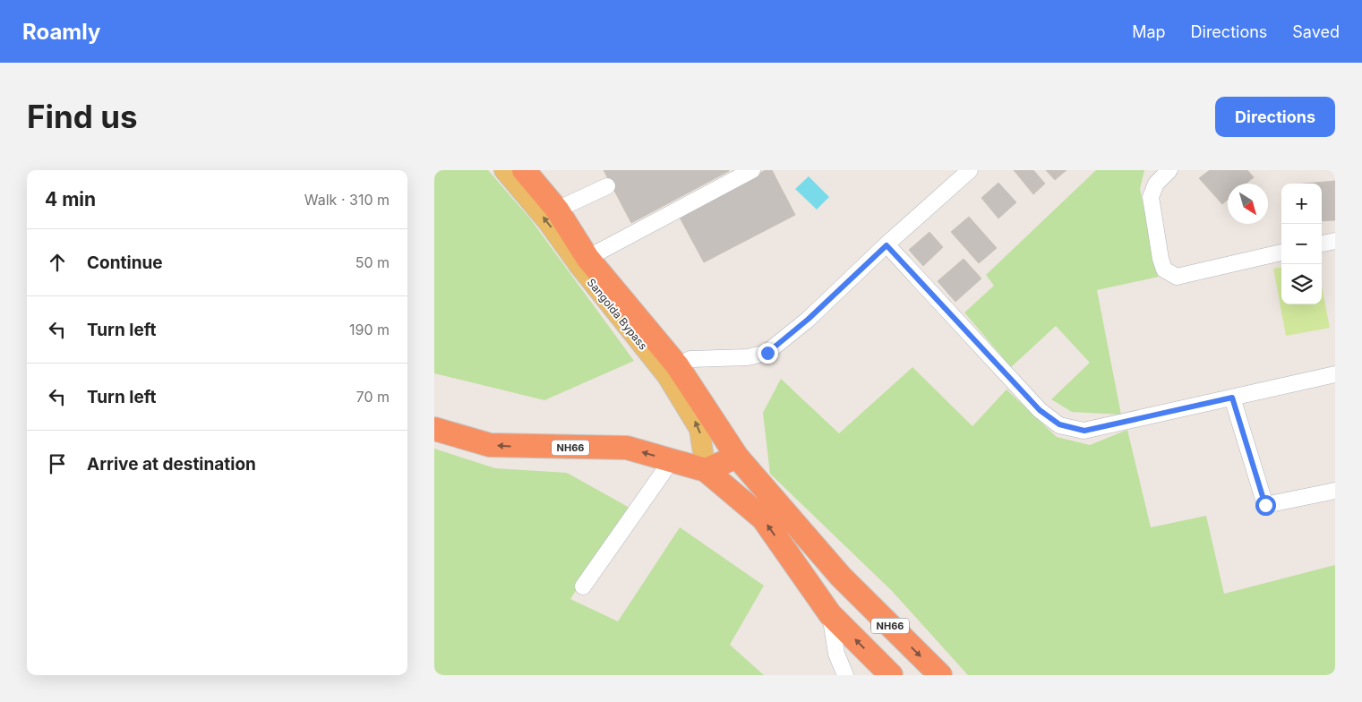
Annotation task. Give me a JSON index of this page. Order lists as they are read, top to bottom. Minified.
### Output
{"streets":{"highway":["Sangolda Bypass","NH66"]},"crossings":[["Sangolda Bypass","NH66"]],"one_way":["Sangolda Bypass"],"north":"bottom right","page":{"header":"Roamly","nav":["Map","Directions","Saved"],"buttons":"Directions","title":"Find us","heading":["4 min","Walk · 310 m"],"map_buttons":["+","−"],"list":[["Continue","50 m"],["Turn left","190 m"],["Turn left","70 m"],"Arrive at destination"]}}
